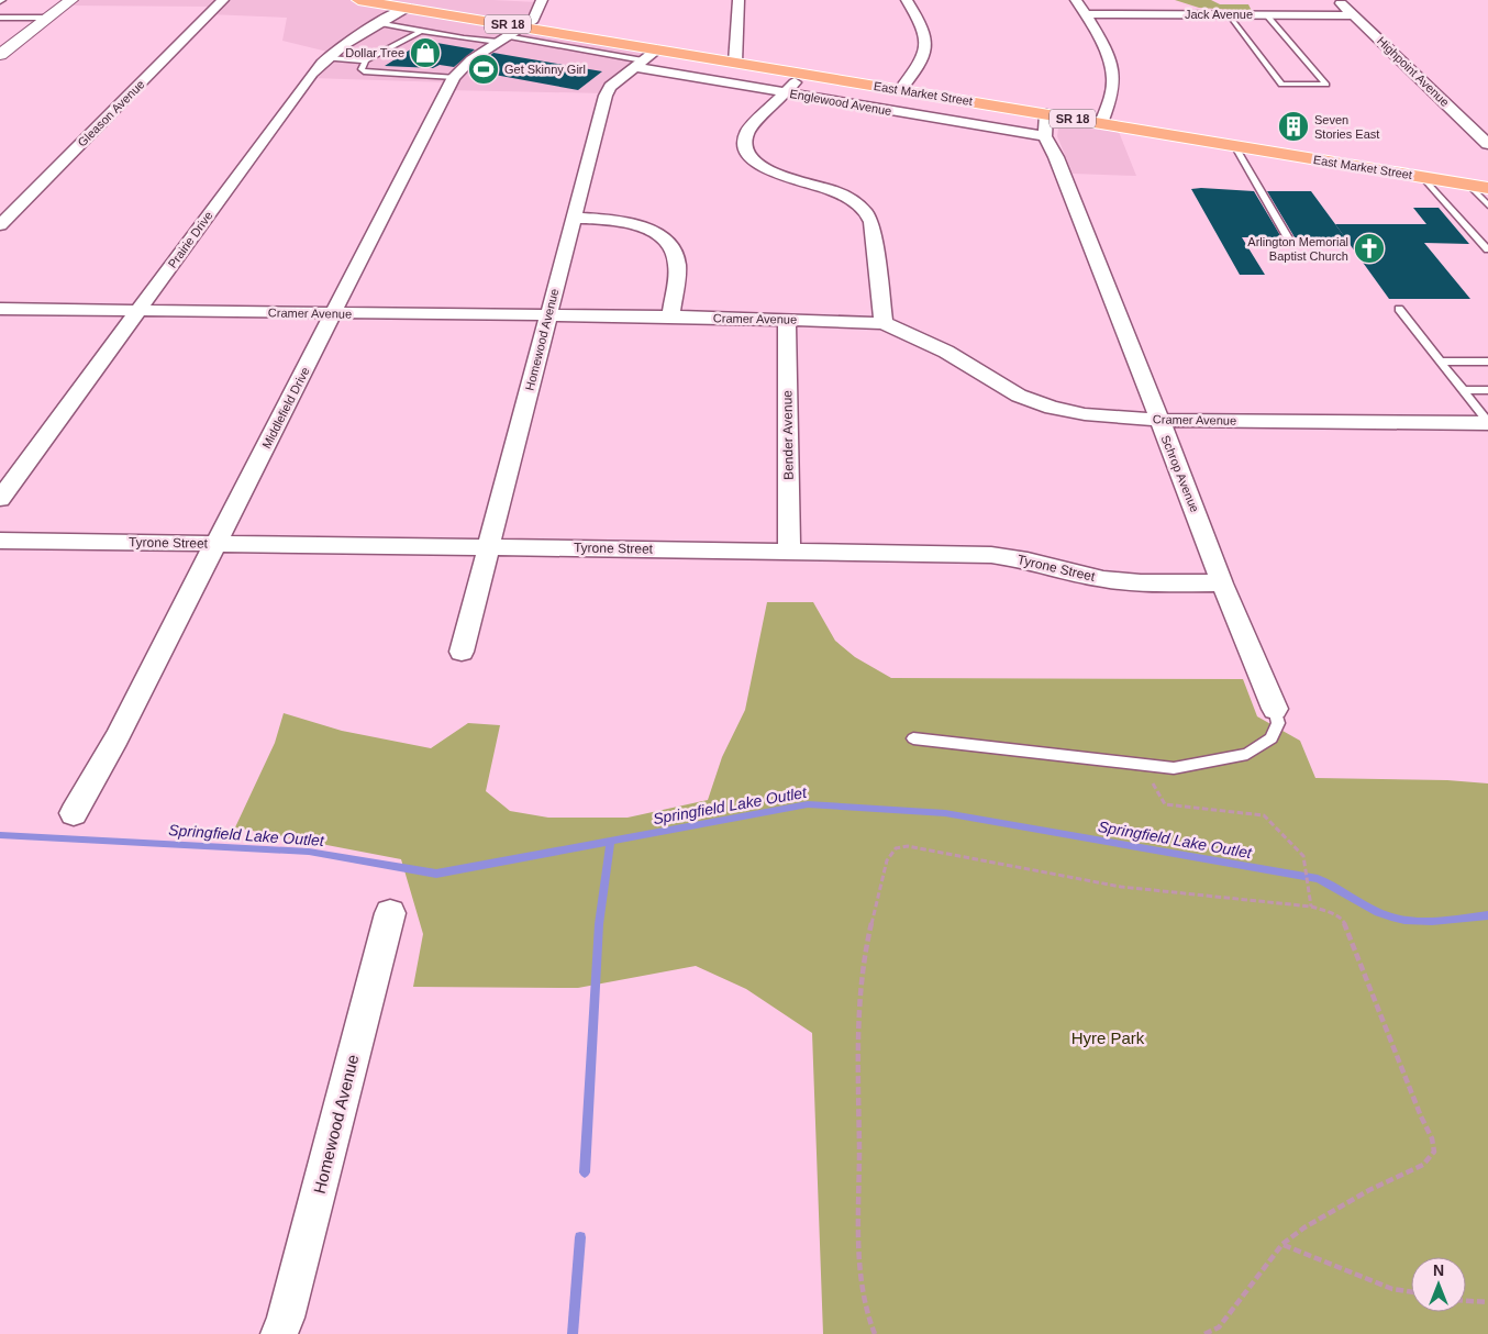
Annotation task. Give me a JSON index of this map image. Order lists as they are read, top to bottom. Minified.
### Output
{"streets":{"main road":["SR 18","East Market Street"],"street":["Jack Avenue","Highpoint Avenue","Englewood Avenue","Gleason Avenue","Prairie Drive","Cramer Avenue","Homewood Avenue","Middlefield Drive","Bender Avenue","Schrop Avenue","Tyrone Street"]},"crossings":[["Jack Avenue","Highpoint Avenue"],["East Market Street","Englewood Avenue"],["East Market Street","Prairie Drive"],["East Market Street","Homewood Avenue"],["East Market Street","Middlefield Drive"],["East Market Street","Schrop Avenue"],["Englewood Avenue","Homewood Avenue"],["Englewood Avenue","Schrop Avenue"],["Prairie Drive","Cramer Avenue"],["Cramer Avenue","Homewood Avenue"],["Cramer Avenue","Middlefield Drive"],["Cramer Avenue","Bender Avenue"],["Cramer Avenue","Schrop Avenue"],["Homewood Avenue","Tyrone Street"],["Middlefield Drive","Tyrone Street"],["Bender Avenue","Tyrone Street"],["Schrop Avenue","Tyrone Street"]],"water":["Springfield Lake Outlet"],"parks":["Hyre Park"],"places":{"shop":["Dollar Tree"],"sports":["Get Skinny Girl"],"building":["Seven Stories East"],"church":["Arlington Memorial Baptist Church"]},"north":"top"}
